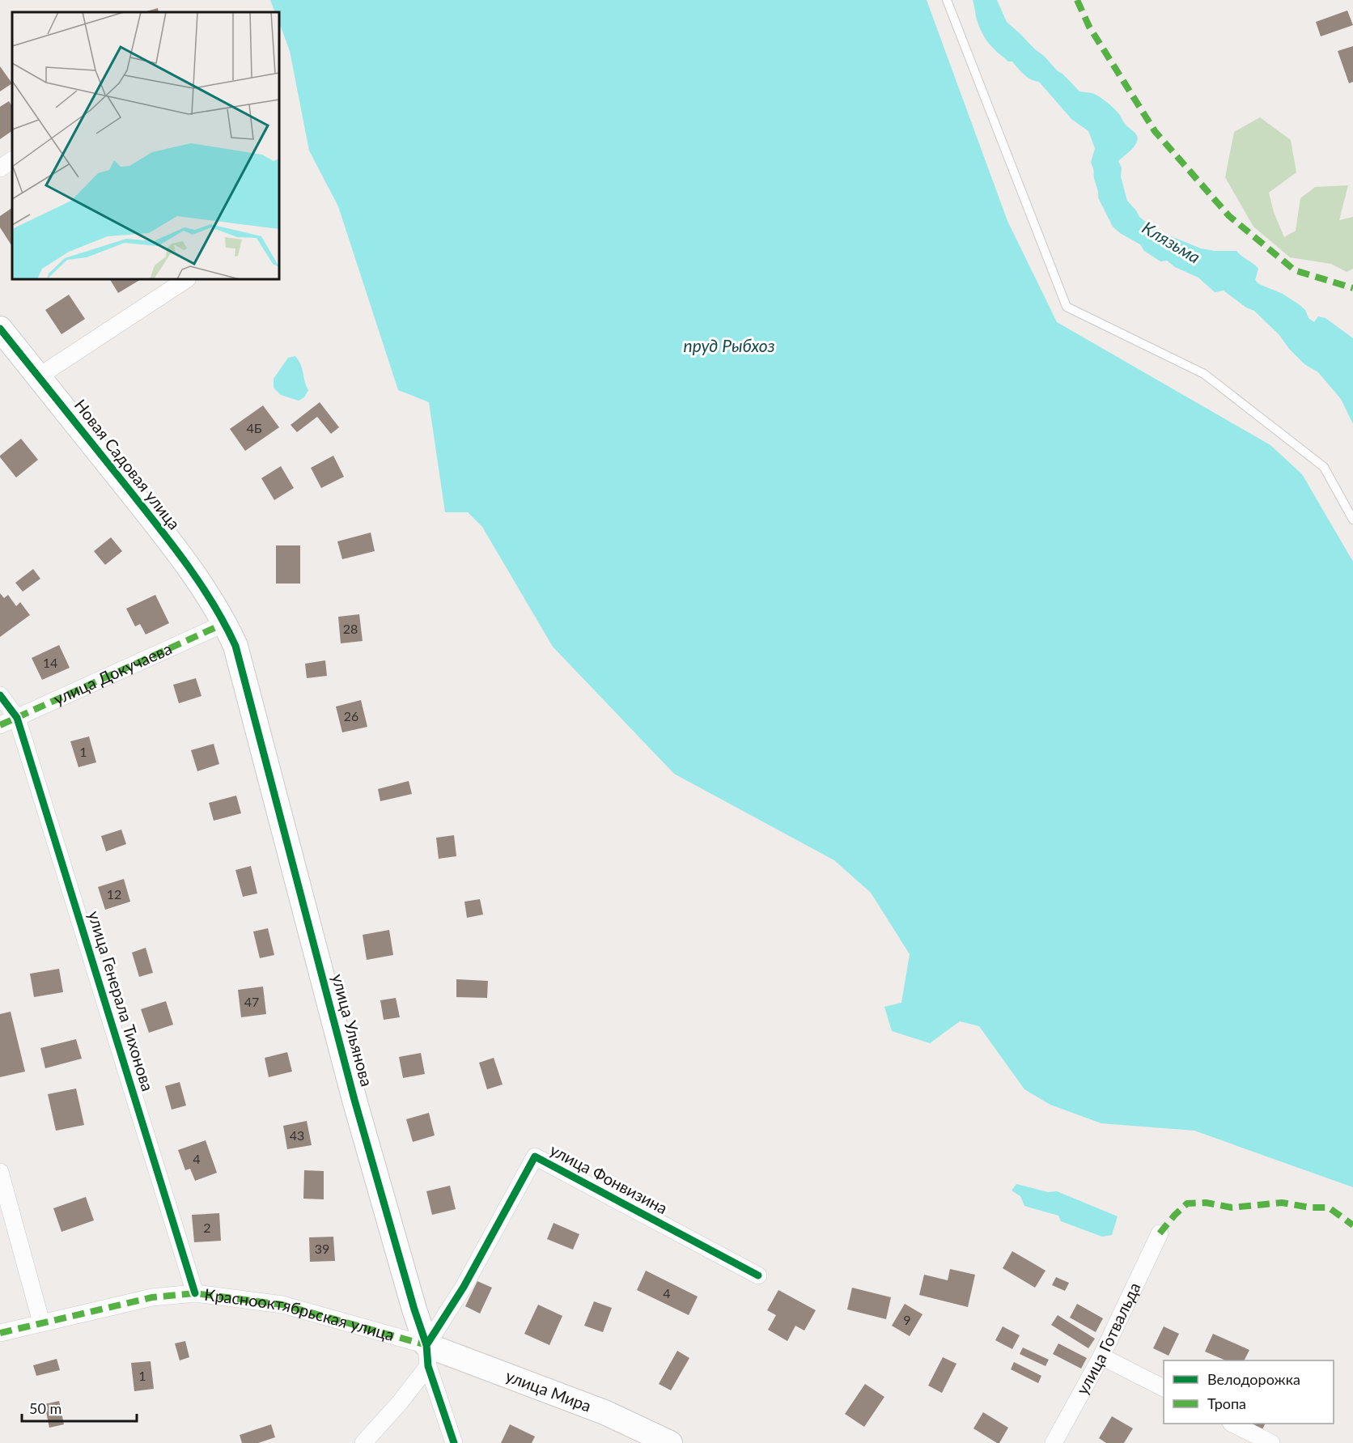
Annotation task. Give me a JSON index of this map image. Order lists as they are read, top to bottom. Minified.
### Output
{"streets":{"street":["Новая Садовая улица","улица Докучаева","улица Генерала Тихонова","улица Ульянова","улица Фонвизина","Краснооктябрьская улица","улица Готвальда","улица Мира"]},"crossings":[["Новая Садовая улица","улица Докучаева"],["Новая Садовая улица","улица Ульянова"],["улица Докучаева","улица Генерала Тихонова"],["улица Докучаева","улица Ульянова"],["улица Генерала Тихонова","Краснооктябрьская улица"],["улица Ульянова","улица Фонвизина"],["улица Ульянова","Краснооктябрьская улица"],["улица Ульянова","улица Мира"],["улица Фонвизина","Краснооктябрьская улица"],["улица Фонвизина","улица Мира"],["Краснооктябрьская улица","улица Мира"]],"water":["Клязьма","пруд Рыбхоз"],"house_numbers":["4Б","28","14","26","1","12","47","43","4","2","39","4","9","1"],"legend":["Велодорожка","Тропа"],"scale_bar":"50 m"}
